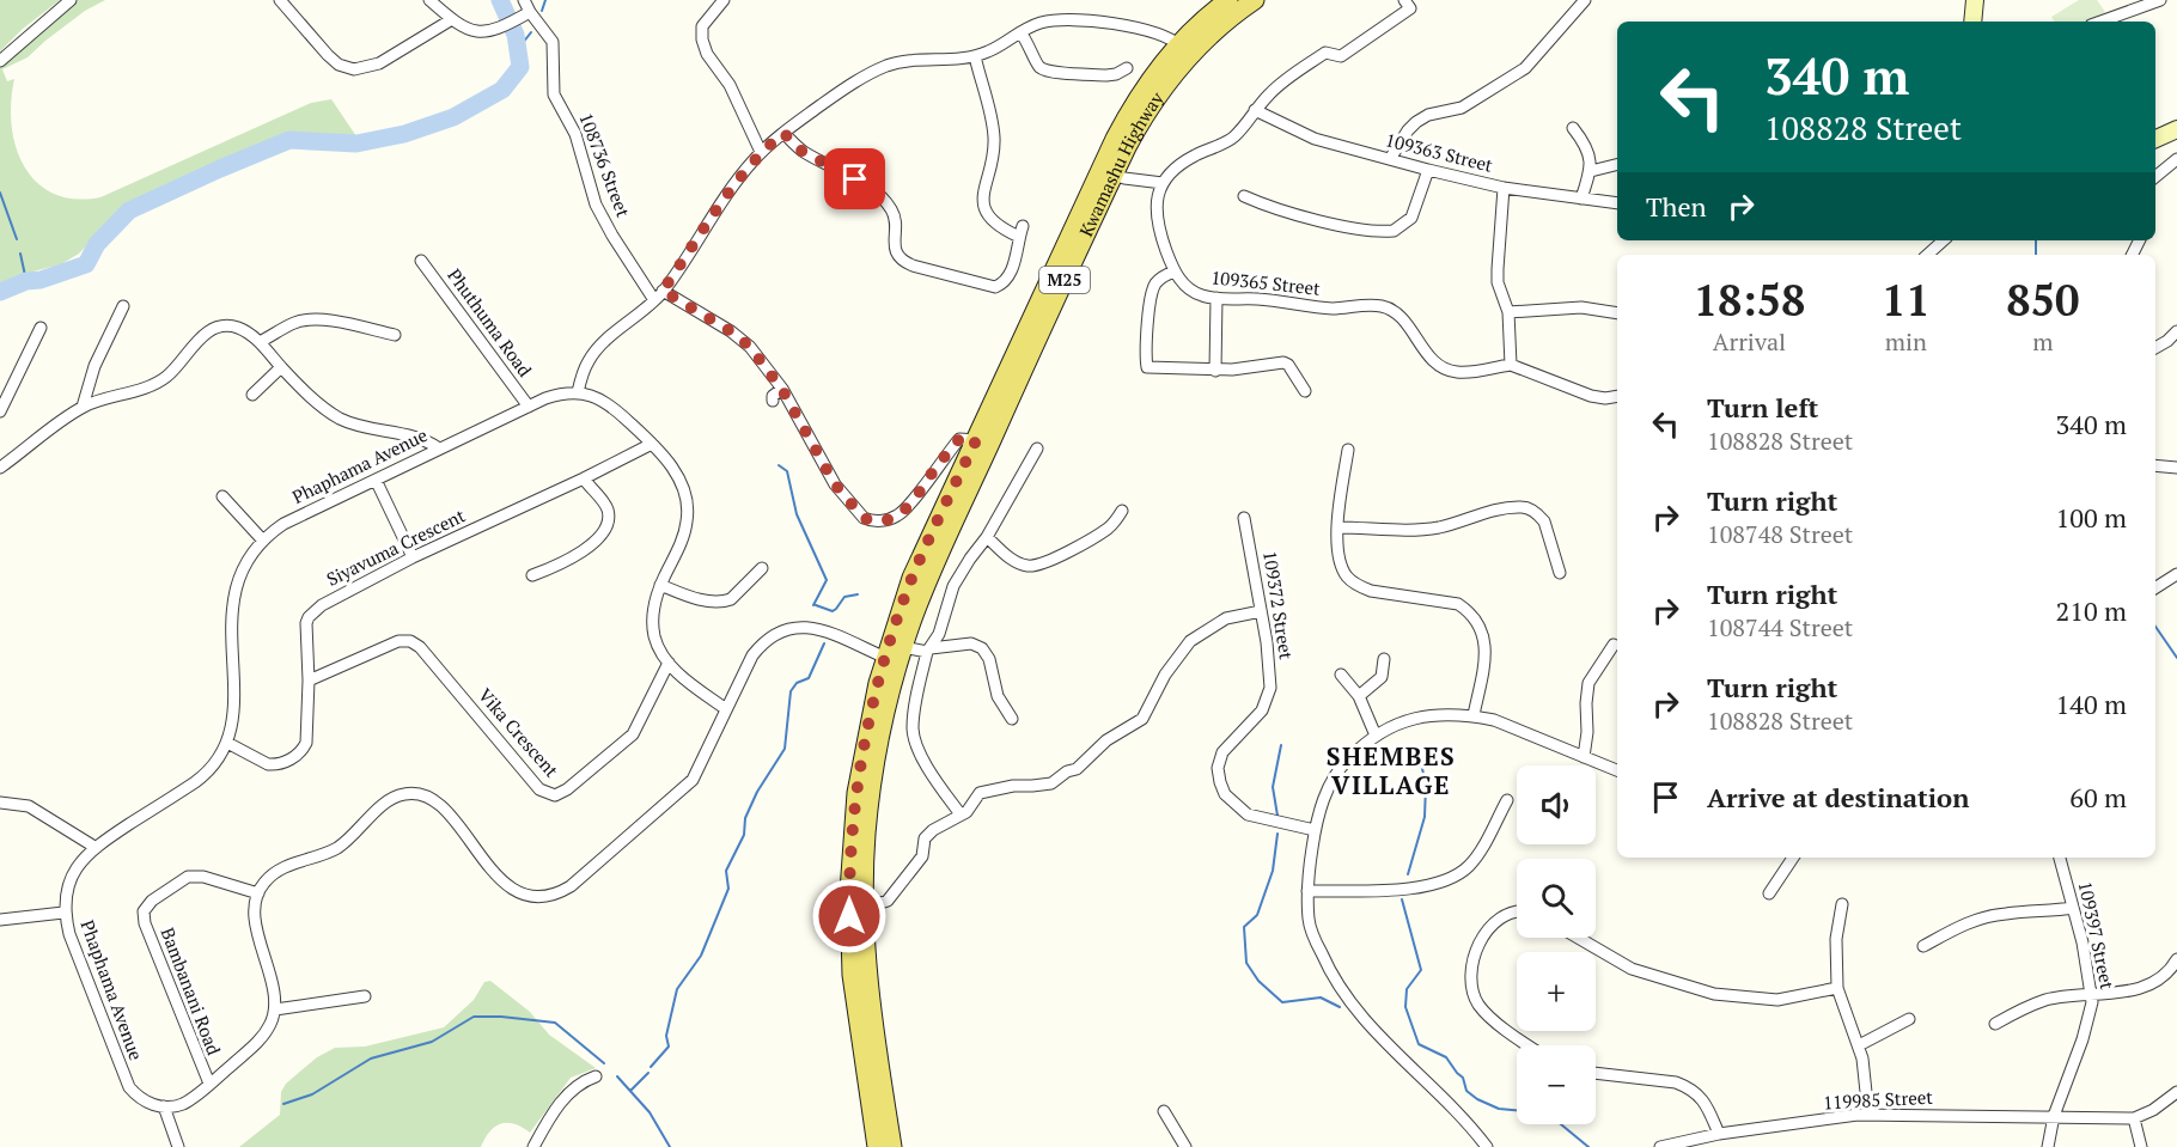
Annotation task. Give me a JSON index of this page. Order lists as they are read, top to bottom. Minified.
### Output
{"streets":{"main road":["Kwamashu Highway","M25"],"street":["109363 Street","108736 Street","109365 Street","Phuthuma Road","Phaphama Avenue","Siyavuma Crescent","109372 Street","Vika Crescent","109397 Street","Bambanani Road","119985 Street"]},"crossings":[["Phuthuma Road","Phaphama Avenue"],["Phaphama Avenue","Siyavuma Crescent"],["Siyavuma Crescent","Vika Crescent"],["109397 Street","119985 Street"]],"districts":["SHEMBES VILLAGE"],"page":{"turn":["340 m","108828 Street"],"then":"Then","eta":["18:58","Arrival","11","min","850","m"],"list":[{"name":"Turn left","note":"108828 Street","value":"340 m"},{"name":"Turn right","note":"108748 Street","value":"100 m"},{"name":"Turn right","note":"108744 Street","value":"210 m"},{"name":"Turn right","note":"108828 Street","value":"140 m"},{"name":"Arrive at destination","value":"60 m"}],"map_buttons":["+","−"]}}
